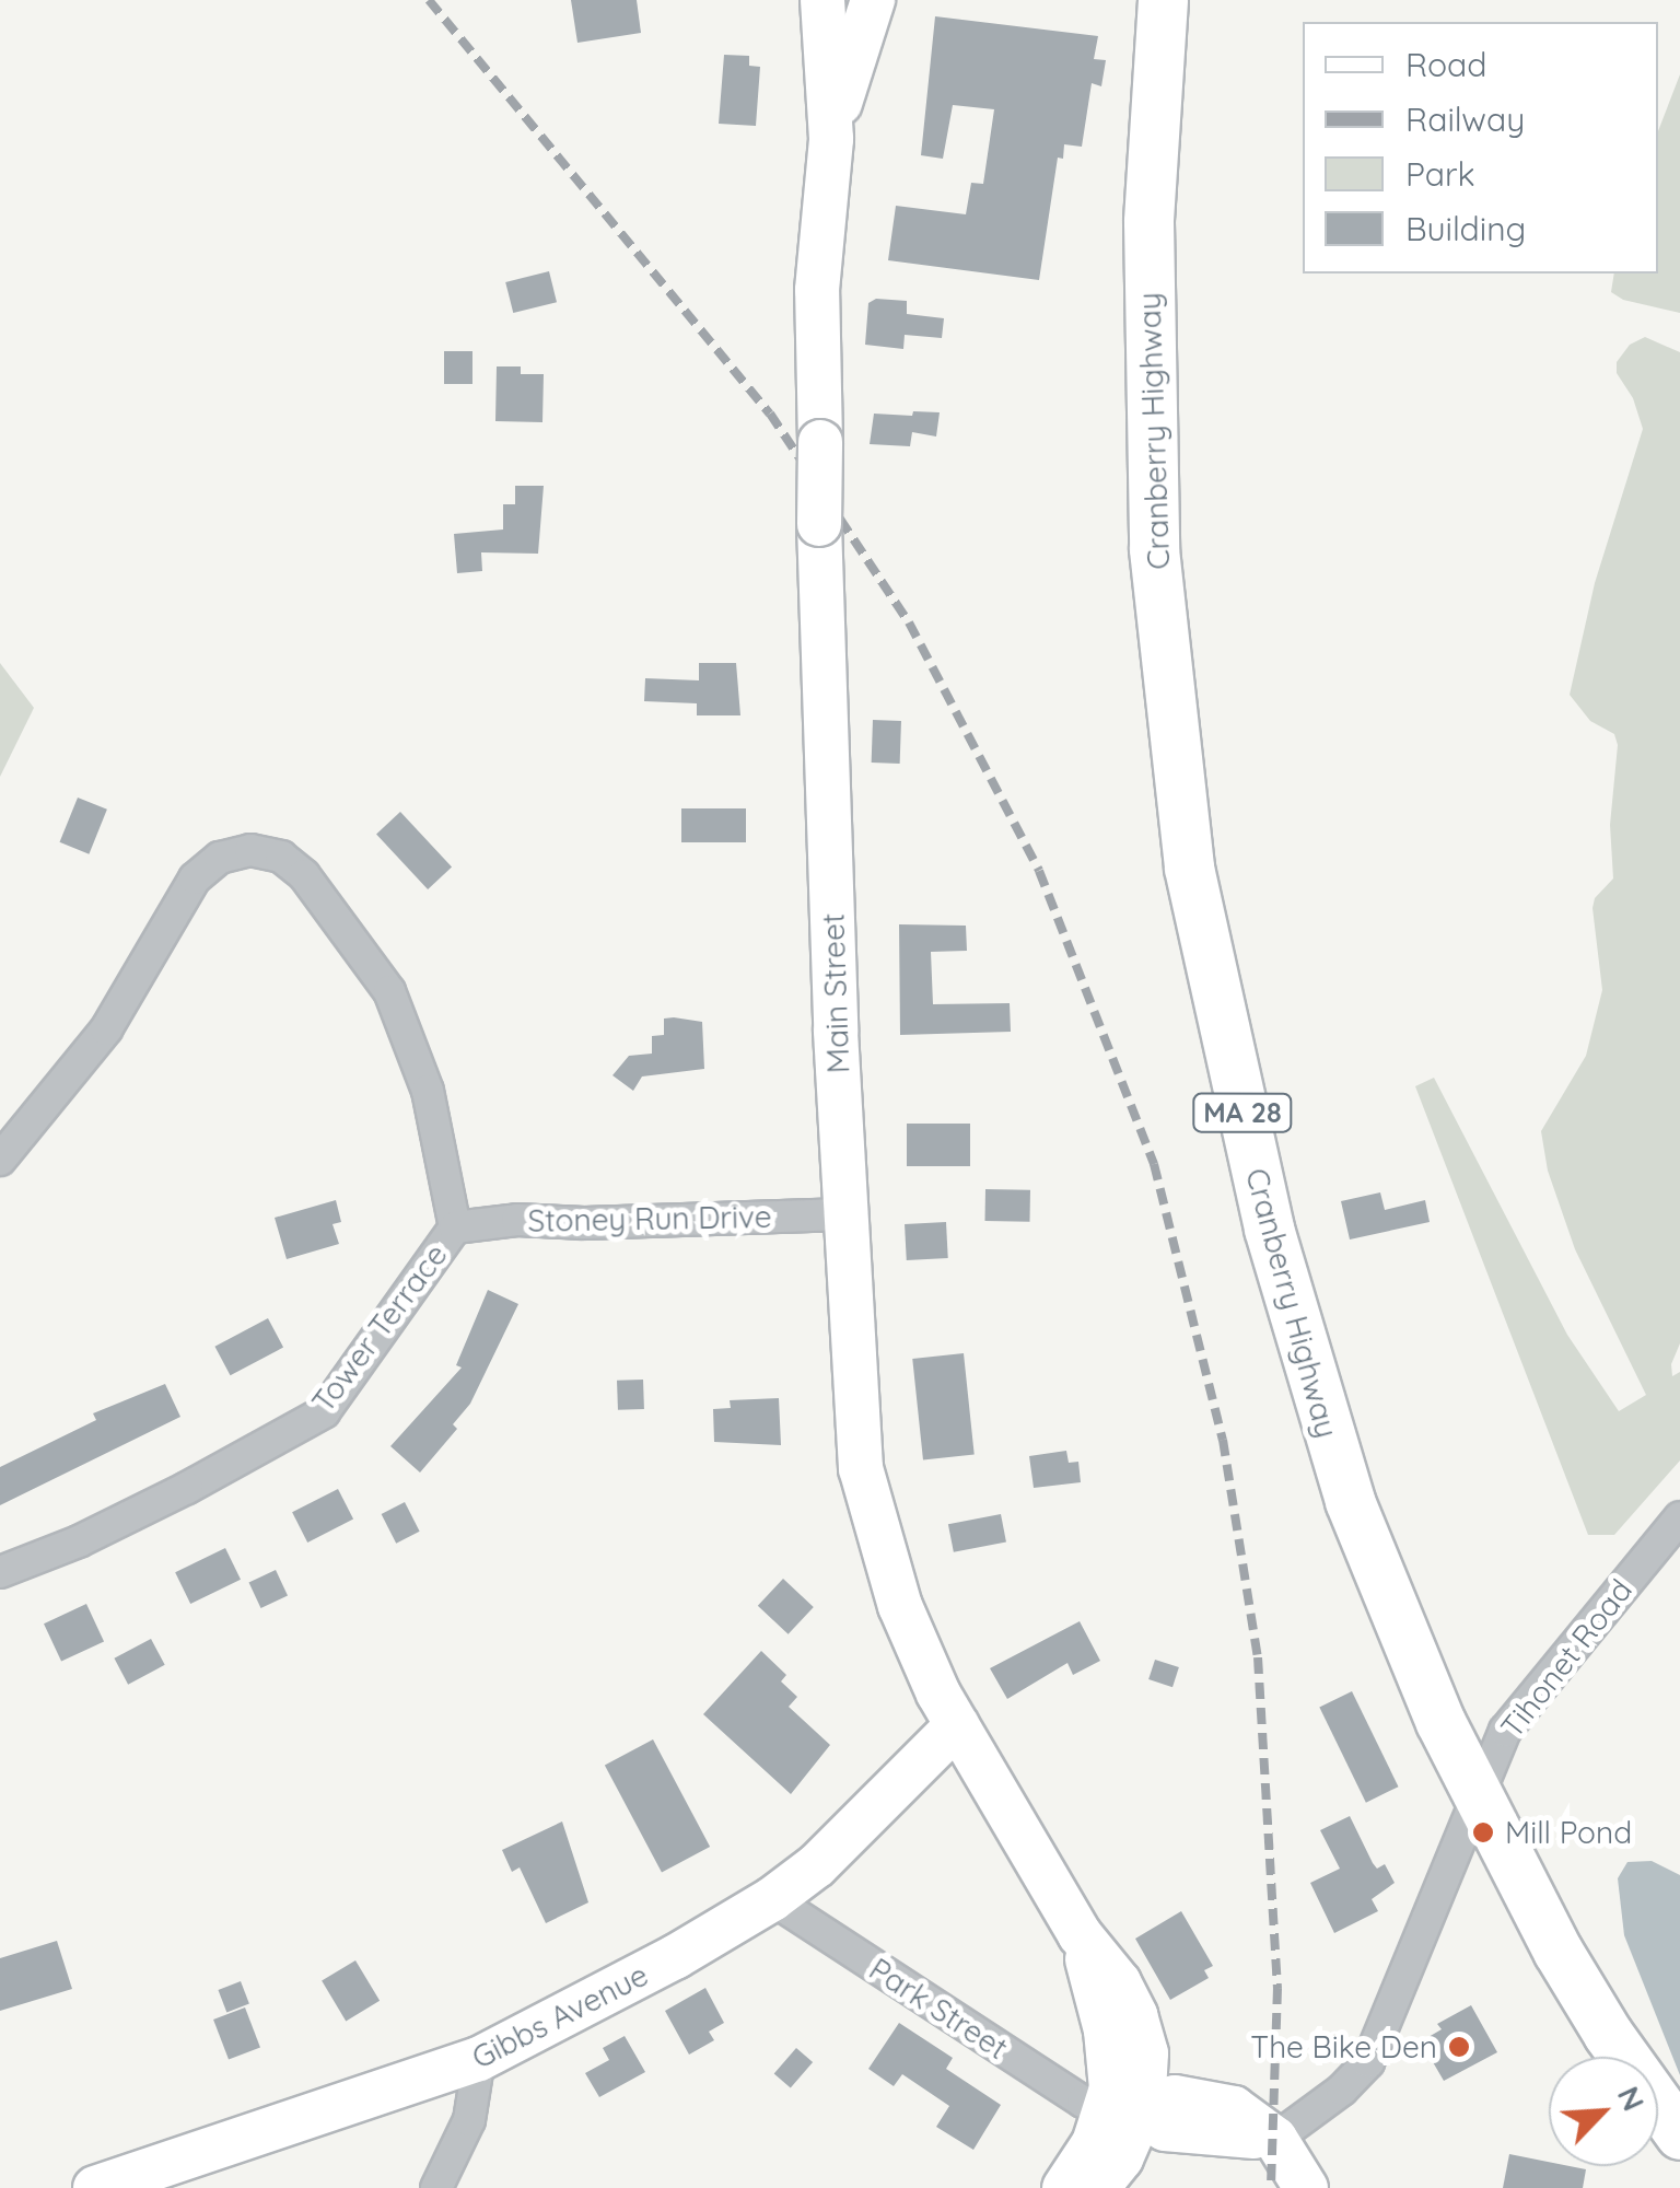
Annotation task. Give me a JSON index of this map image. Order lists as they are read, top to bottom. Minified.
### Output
{"streets":{"main road":["Cranberry Highway","Main Street","MA 28","Gibbs Avenue"],"street":["Stoney Run Drive","Tower Terrace","Tihonet Road","Park Street"]},"crossings":[["Cranberry Highway","Tihonet Road"],["Main Street","Stoney Run Drive"],["Main Street","Park Street"],["Main Street","Gibbs Avenue"],["Stoney Run Drive","Tower Terrace"],["Park Street","Gibbs Avenue"]],"places":["Mill Pond","The Bike Den"],"legend":["Road","Railway","Park","Building"],"north":"top right"}
